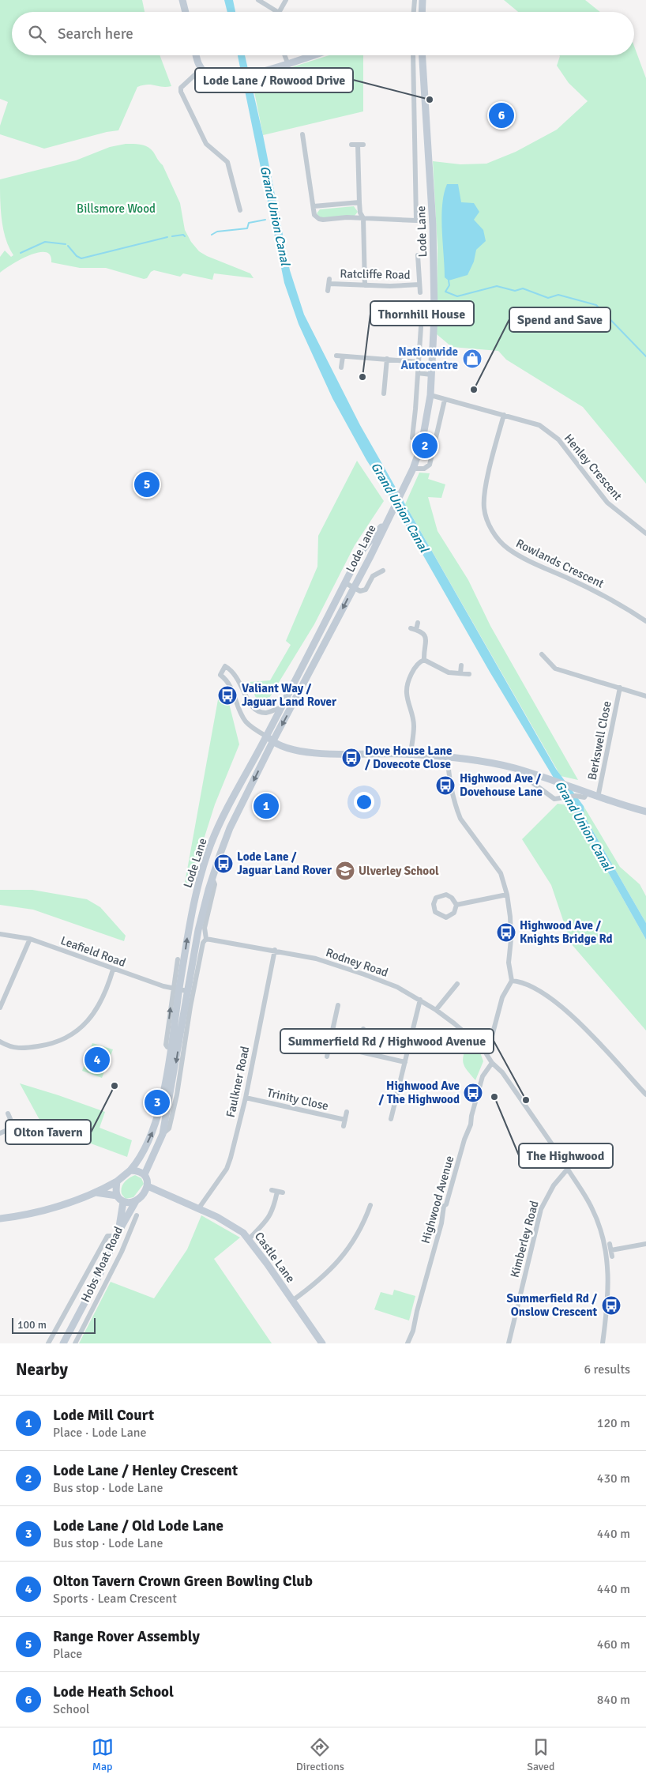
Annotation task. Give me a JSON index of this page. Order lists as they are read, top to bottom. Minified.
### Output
{"streets":{"main road":["Lode Lane","Castle Lane","Hobs Moat Road"],"street":["Ratcliffe Road","Henley Crescent","Rowlands Crescent","Berkswell Close","Leafield Road","Rodney Road","Faulkner Road","Trinity Close","Highwood Avenue","Kimberley Road"]},"crossings":[["Lode Lane","Ratcliffe Road"],["Lode Lane","Henley Crescent"],["Lode Lane","Leafield Road"],["Lode Lane","Rodney Road"],["Lode Lane","Castle Lane"],["Lode Lane","Hobs Moat Road"],["Henley Crescent","Rowlands Crescent"],["Rodney Road","Faulkner Road"],["Rodney Road","Highwood Avenue"],["Rodney Road","Kimberley Road"],["Faulkner Road","Trinity Close"],["Faulkner Road","Castle Lane"],["Castle Lane","Hobs Moat Road"]],"water":["Grand Union Canal"],"parks":["Billsmore Wood"],"places":{"other":["Lode Lane / Rowood Drive","Thornhill House","Spend and Save","Olton Tavern","The Highwood","Summerfield Rd / Highwood Avenue"],"shop":["Nationwide Autocentre"],"bus stop":["Valiant Way / Jaguar Land Rover","Dove House Lane / Dovecote Close","Highwood Ave / Dovehouse Lane","Lode Lane / Jaguar Land Rover","Highwood Ave / Knights Bridge Rd","Highwood Ave / The Highwood","Summerfield Rd / Onslow Crescent"],"school or university":["Ulverley School"]},"scale_bar":"100 m","page":{"search":"Search here","pins":["6","2","5","1","4","3"],"scale":"100 m","heading":["Nearby","6 results"],"list":[{"mark":"1","name":"Lode Mill Court","note":"Place · Lode Lane","value":"120 m"},{"mark":"2","name":"Lode Lane / Henley Crescent","note":"Bus stop · Lode Lane","value":"430 m"},{"mark":"3","name":"Lode Lane / Old Lode Lane","note":"Bus stop · Lode Lane","value":"440 m"},{"mark":"4","name":"Olton Tavern Crown Green Bowling Club","note":"Sports · Leam Crescent","value":"440 m"},{"mark":"5","name":"Range Rover Assembly","note":"Place","value":"460 m"},{"mark":"6","name":"Lode Heath School","note":"School","value":"840 m"}],"nav":["Map","Directions","Saved"]}}
